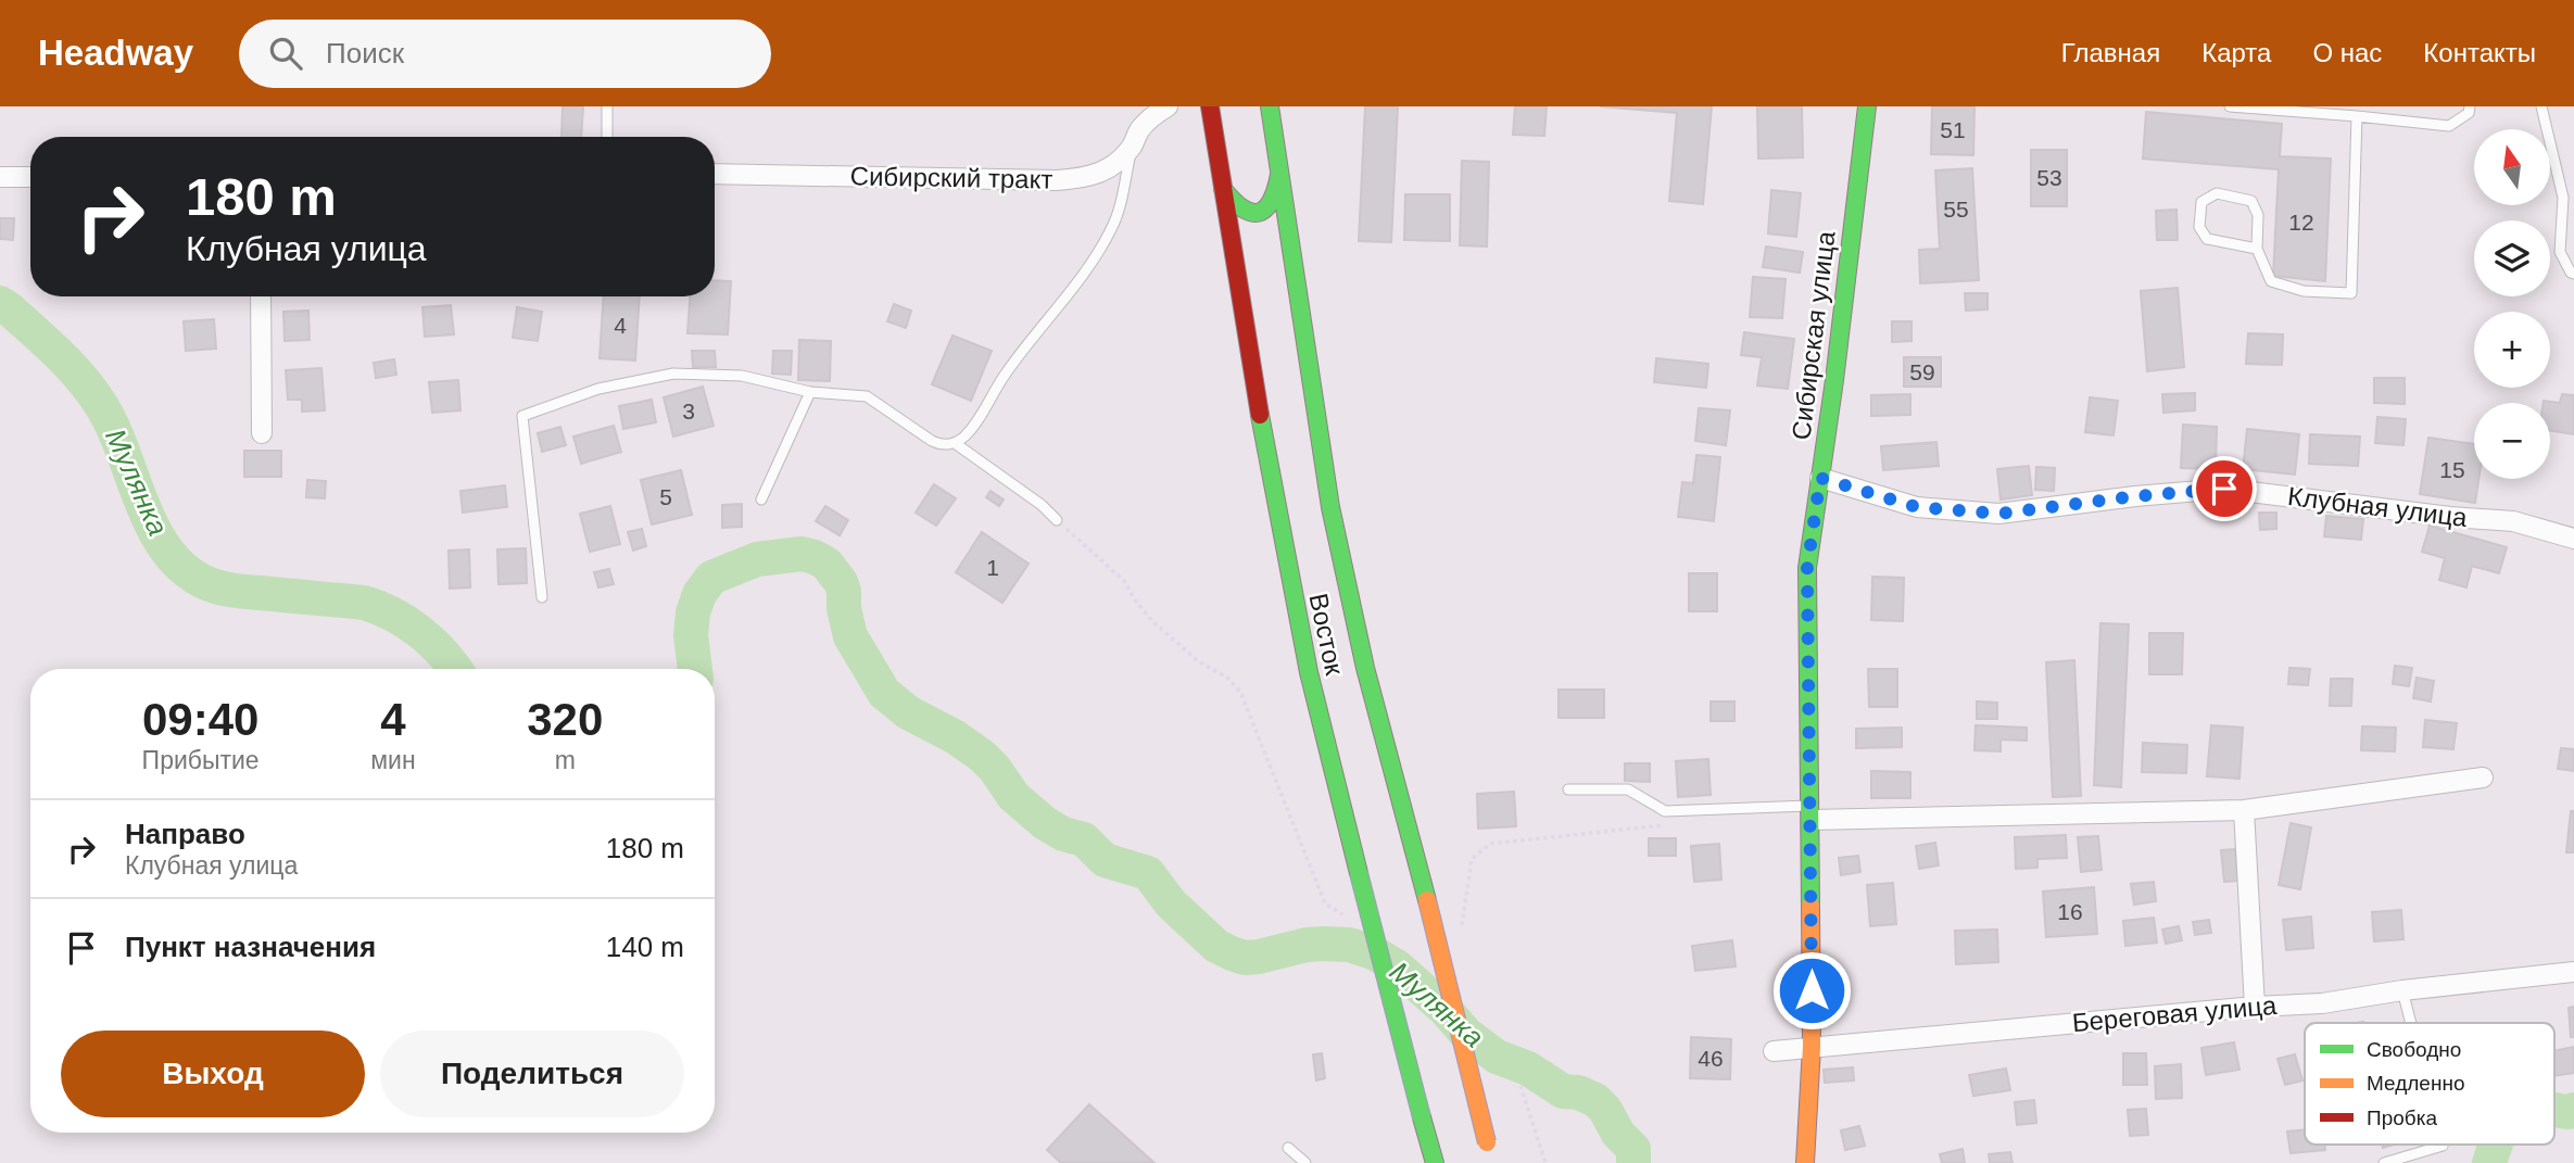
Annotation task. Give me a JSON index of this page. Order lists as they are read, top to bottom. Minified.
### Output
{"streets":{"main road":["Сибирская улица","Восток"],"street":["Сибирский тракт","Клубная улица","Береговая улица"]},"crossings":[["Сибирская улица","Клубная улица"],["Сибирская улица","Береговая улица"]],"water":["Мулянка"],"house_numbers":["51","53","55","12","4","59","3","15","5","1","16","46"],"legend":["Свободно","Медленно","Пробка"],"north":"top","page":{"header":"Headway","search":"Поиск","nav":["Главная","Карта","О нас","Контакты"],"map_buttons":["+","−"],"turn":["180 m","Клубная улица"],"eta":["09:40","Прибытие","4","мин","320","m"],"list":[{"name":"Направо","note":"Клубная улица","value":"180 m"},{"name":"Пункт назначения","value":"140 m"}],"buttons":["Выход","Поделиться"]}}
